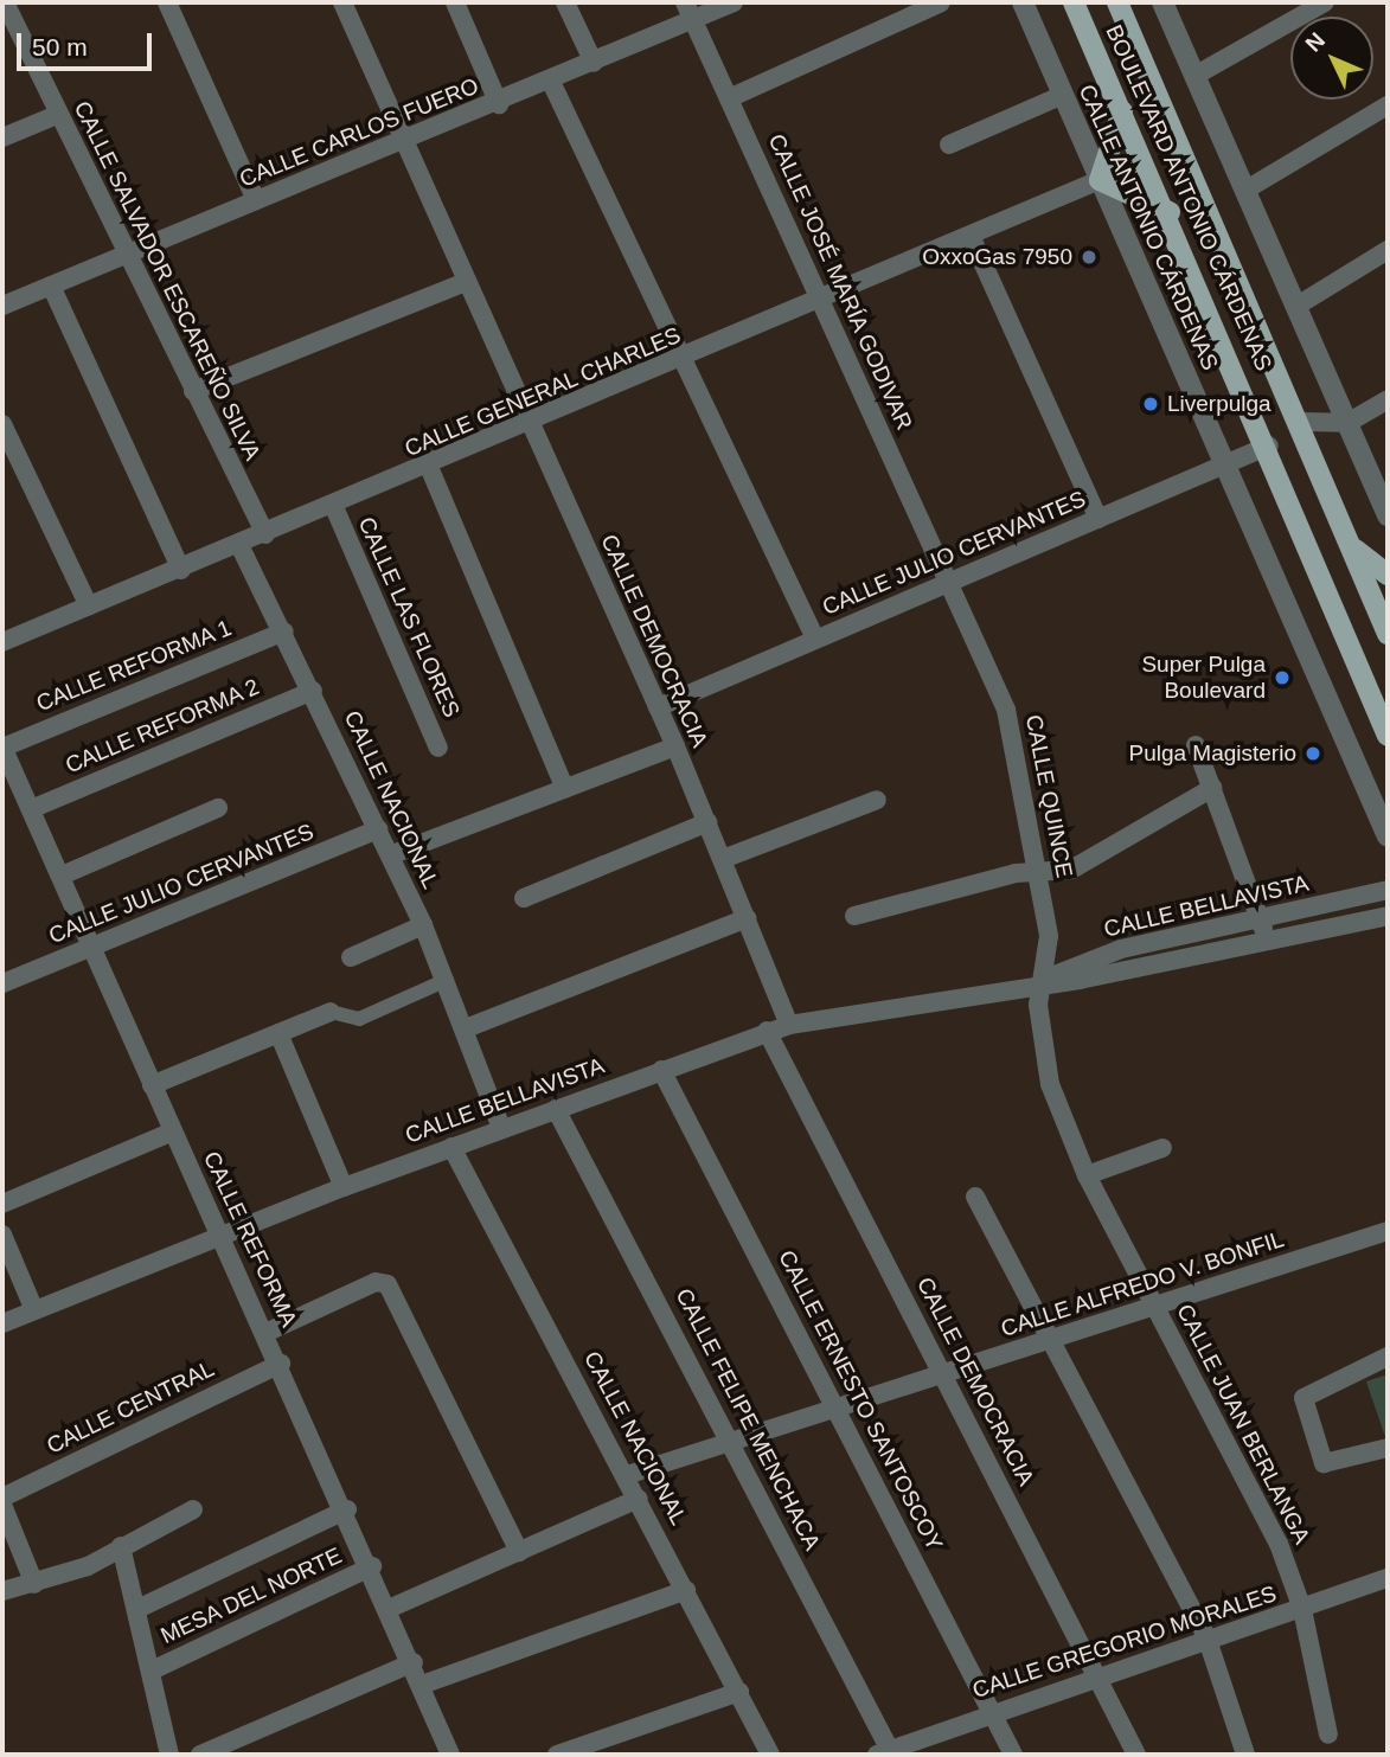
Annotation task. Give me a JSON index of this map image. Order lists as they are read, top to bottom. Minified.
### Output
{"streets":{"main road":["BOULEVARD ANTONIO CÁRDENAS"],"street":["CALLE CARLOS FUERO","CALLE ANTONIO CÁRDENAS","CALLE SALVADOR ESCAREÑO SILVA","CALLE JOSÉ MARÍA GODIVAR","CALLE GENERAL CHARLES","CALLE JULIO CERVANTES","CALLE LAS FLORES","CALLE DEMOCRACIA","CALLE REFORMA 1","CALLE REFORMA 2","CALLE QUINCE","CALLE NACIONAL","CALLE BELLAVISTA","CALLE REFORMA","CALLE ALFREDO V. BONFIL","CALLE ERNESTO SANTOSCOY","CALLE CENTRAL","CALLE FELIPE MENCHACA","CALLE JUAN BERLANGA","MESA DEL NORTE","CALLE GREGORIO MORALES"]},"crossings":[["CALLE CARLOS FUERO","CALLE SALVADOR ESCAREÑO SILVA"],["CALLE CARLOS FUERO","CALLE JOSÉ MARÍA GODIVAR"],["CALLE CARLOS FUERO","CALLE DEMOCRACIA"],["BOULEVARD ANTONIO CÁRDENAS","CALLE JULIO CERVANTES"],["CALLE ANTONIO CÁRDENAS","CALLE GENERAL CHARLES"],["CALLE ANTONIO CÁRDENAS","CALLE JULIO CERVANTES"],["CALLE SALVADOR ESCAREÑO SILVA","CALLE GENERAL CHARLES"],["CALLE JOSÉ MARÍA GODIVAR","CALLE GENERAL CHARLES"],["CALLE JOSÉ MARÍA GODIVAR","CALLE JULIO CERVANTES"],["CALLE JOSÉ MARÍA GODIVAR","CALLE QUINCE"],["CALLE GENERAL CHARLES","CALLE LAS FLORES"],["CALLE GENERAL CHARLES","CALLE DEMOCRACIA"],["CALLE GENERAL CHARLES","CALLE NACIONAL"],["CALLE JULIO CERVANTES","CALLE DEMOCRACIA"],["CALLE JULIO CERVANTES","CALLE QUINCE"],["CALLE JULIO CERVANTES","CALLE NACIONAL"],["CALLE JULIO CERVANTES","CALLE REFORMA"],["CALLE DEMOCRACIA","CALLE BELLAVISTA"],["CALLE DEMOCRACIA","CALLE ALFREDO V. BONFIL"],["CALLE DEMOCRACIA","CALLE GREGORIO MORALES"],["CALLE REFORMA 1","CALLE NACIONAL"],["CALLE REFORMA 1","CALLE REFORMA"],["CALLE REFORMA 2","CALLE NACIONAL"],["CALLE REFORMA 2","CALLE REFORMA"],["CALLE QUINCE","CALLE BELLAVISTA"],["CALLE QUINCE","CALLE JUAN BERLANGA"],["CALLE NACIONAL","CALLE BELLAVISTA"],["CALLE NACIONAL","CALLE ALFREDO V. BONFIL"],["CALLE BELLAVISTA","CALLE REFORMA"],["CALLE BELLAVISTA","CALLE ERNESTO SANTOSCOY"],["CALLE BELLAVISTA","CALLE FELIPE MENCHACA"],["CALLE BELLAVISTA","CALLE JUAN BERLANGA"],["CALLE REFORMA","CALLE CENTRAL"],["CALLE REFORMA","MESA DEL NORTE"],["CALLE ALFREDO V. BONFIL","CALLE ERNESTO SANTOSCOY"],["CALLE ALFREDO V. BONFIL","CALLE FELIPE MENCHACA"],["CALLE ALFREDO V. BONFIL","CALLE JUAN BERLANGA"],["CALLE ERNESTO SANTOSCOY","CALLE GREGORIO MORALES"],["CALLE FELIPE MENCHACA","CALLE GREGORIO MORALES"],["CALLE JUAN BERLANGA","CALLE GREGORIO MORALES"]],"places":["OxxoGas 7950","Liverpulga","Super Pulga Boulevard","Pulga Magisterio"],"scale_bar":"50 m","north":"top left"}
